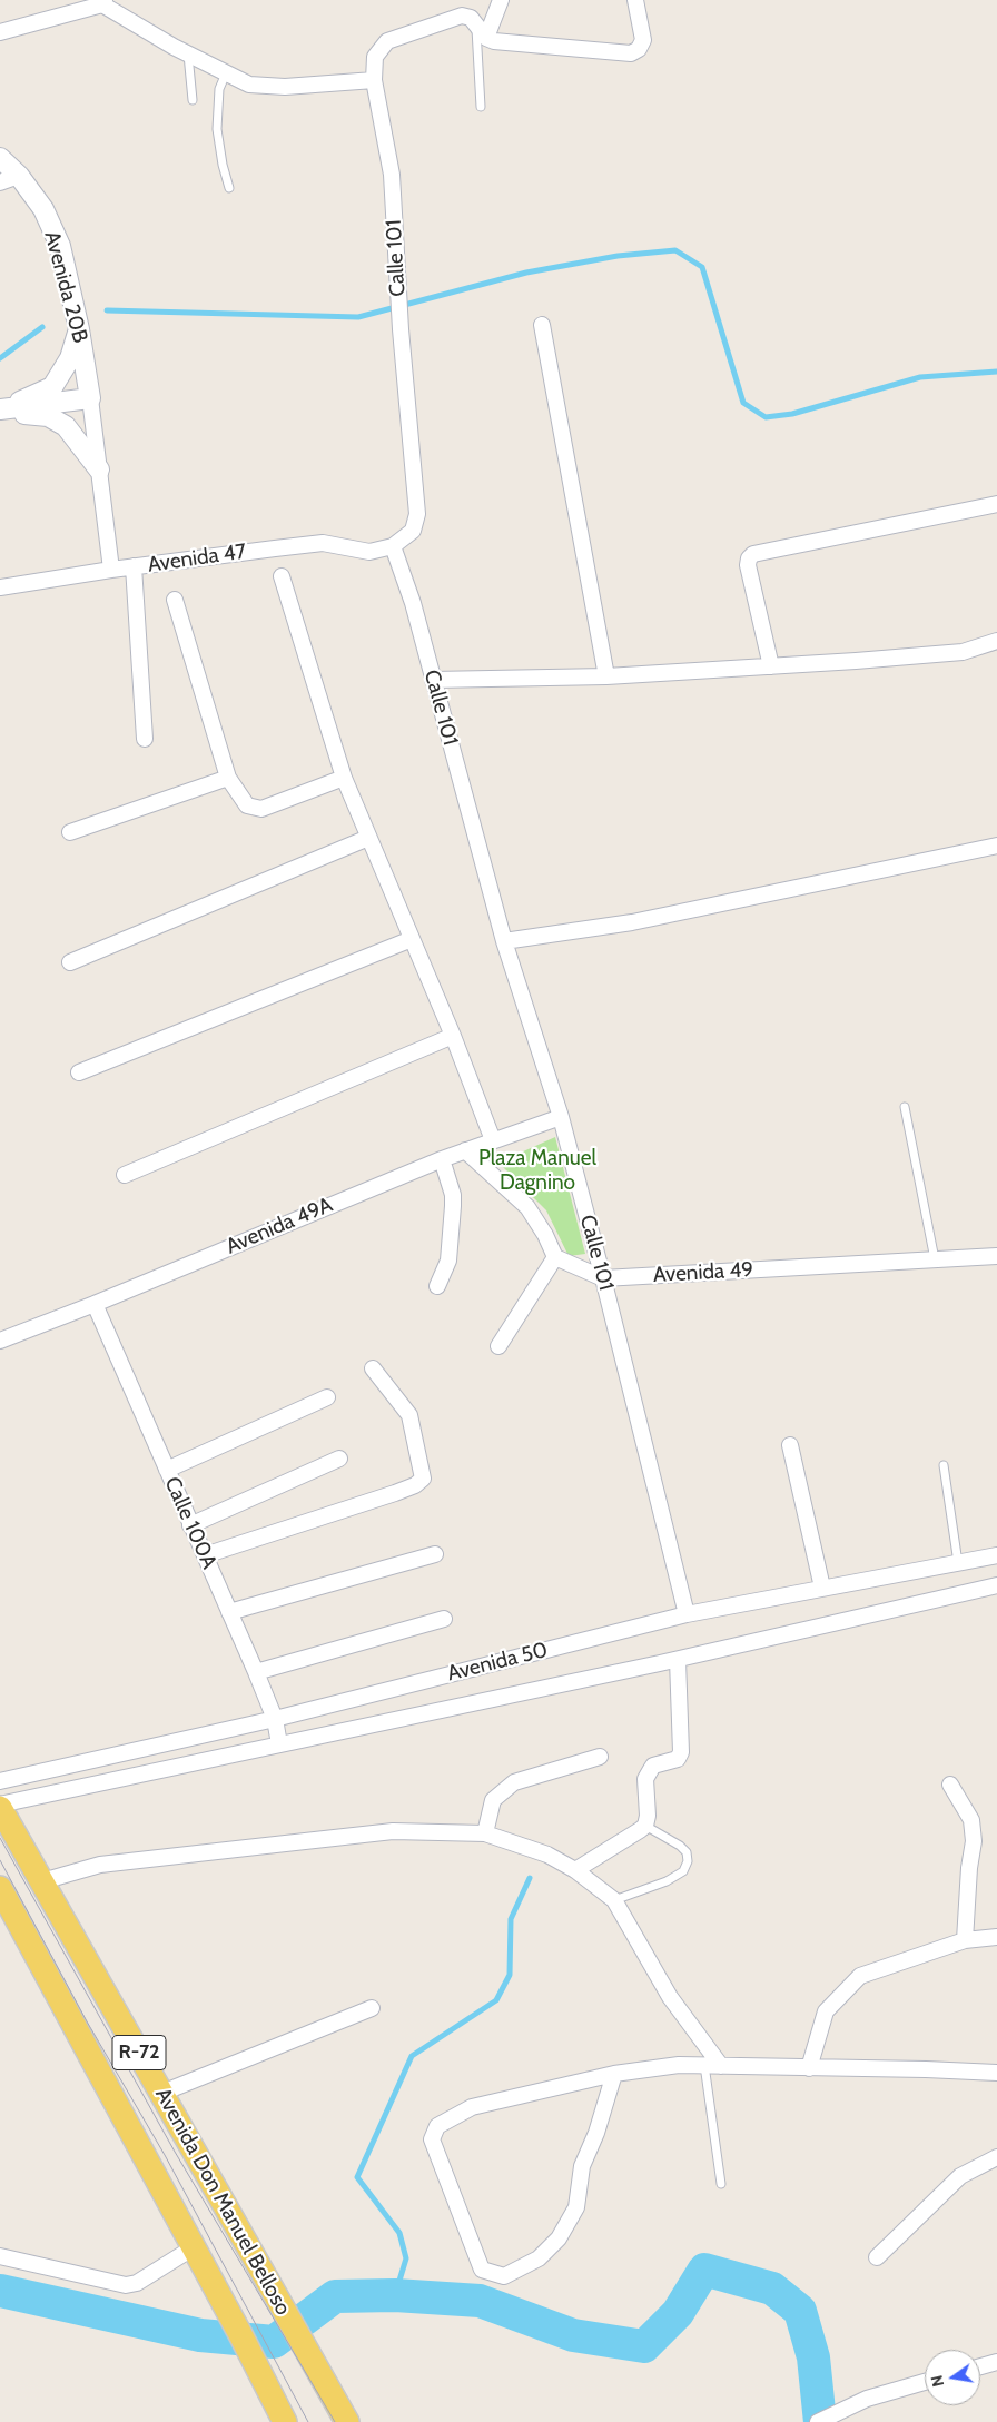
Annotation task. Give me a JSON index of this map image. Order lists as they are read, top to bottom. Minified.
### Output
{"streets":{"main road":["R-72","Avenida Don Manuel Belloso"],"street":["Calle 101","Avenida 20B","Avenida 47","Avenida 49A","Avenida 49","Calle 100A","Avenida 50"]},"crossings":[["Calle 101","Avenida 47"],["Calle 101","Avenida 49A"],["Calle 101","Avenida 49"],["Calle 101","Avenida 50"],["Avenida 49A","Calle 100A"],["Calle 100A","Avenida 50"],["Avenida 50","Avenida Don Manuel Belloso"]],"parks":["Plaza Manuel Dagnino"],"north":"left"}
